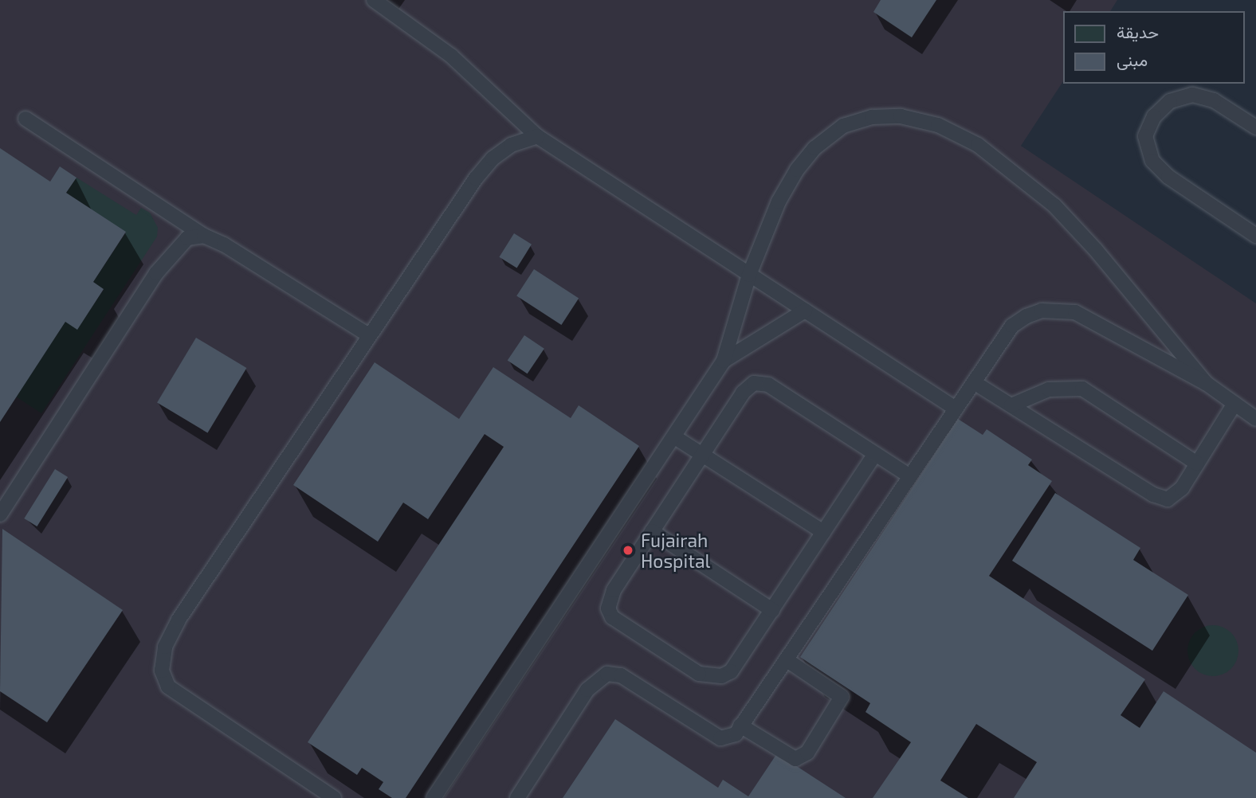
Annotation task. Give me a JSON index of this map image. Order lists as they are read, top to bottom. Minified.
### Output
{"places":["Fujairah Hospital"],"legend":["حديقة","مبنى"]}
